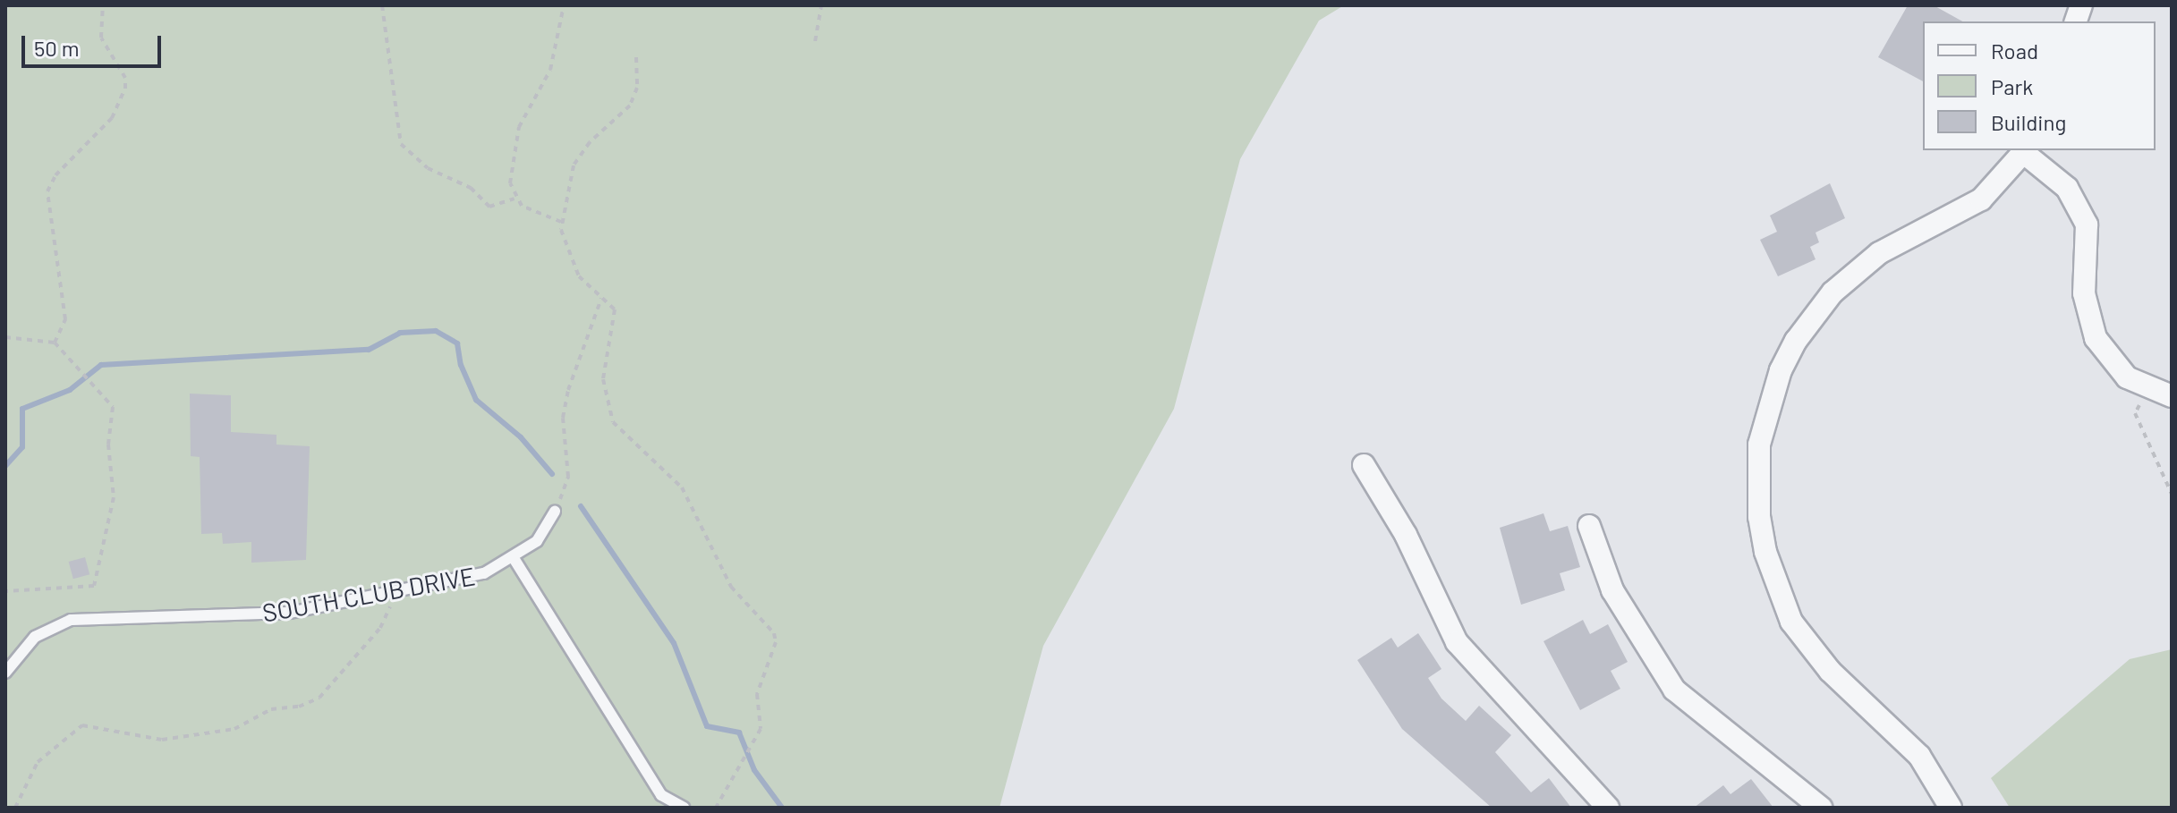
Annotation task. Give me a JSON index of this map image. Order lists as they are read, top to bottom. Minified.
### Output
{"streets":{"lane":["SOUTH CLUB DRIVE"]},"legend":["Road","Park","Building"],"scale_bar":"50 m"}
